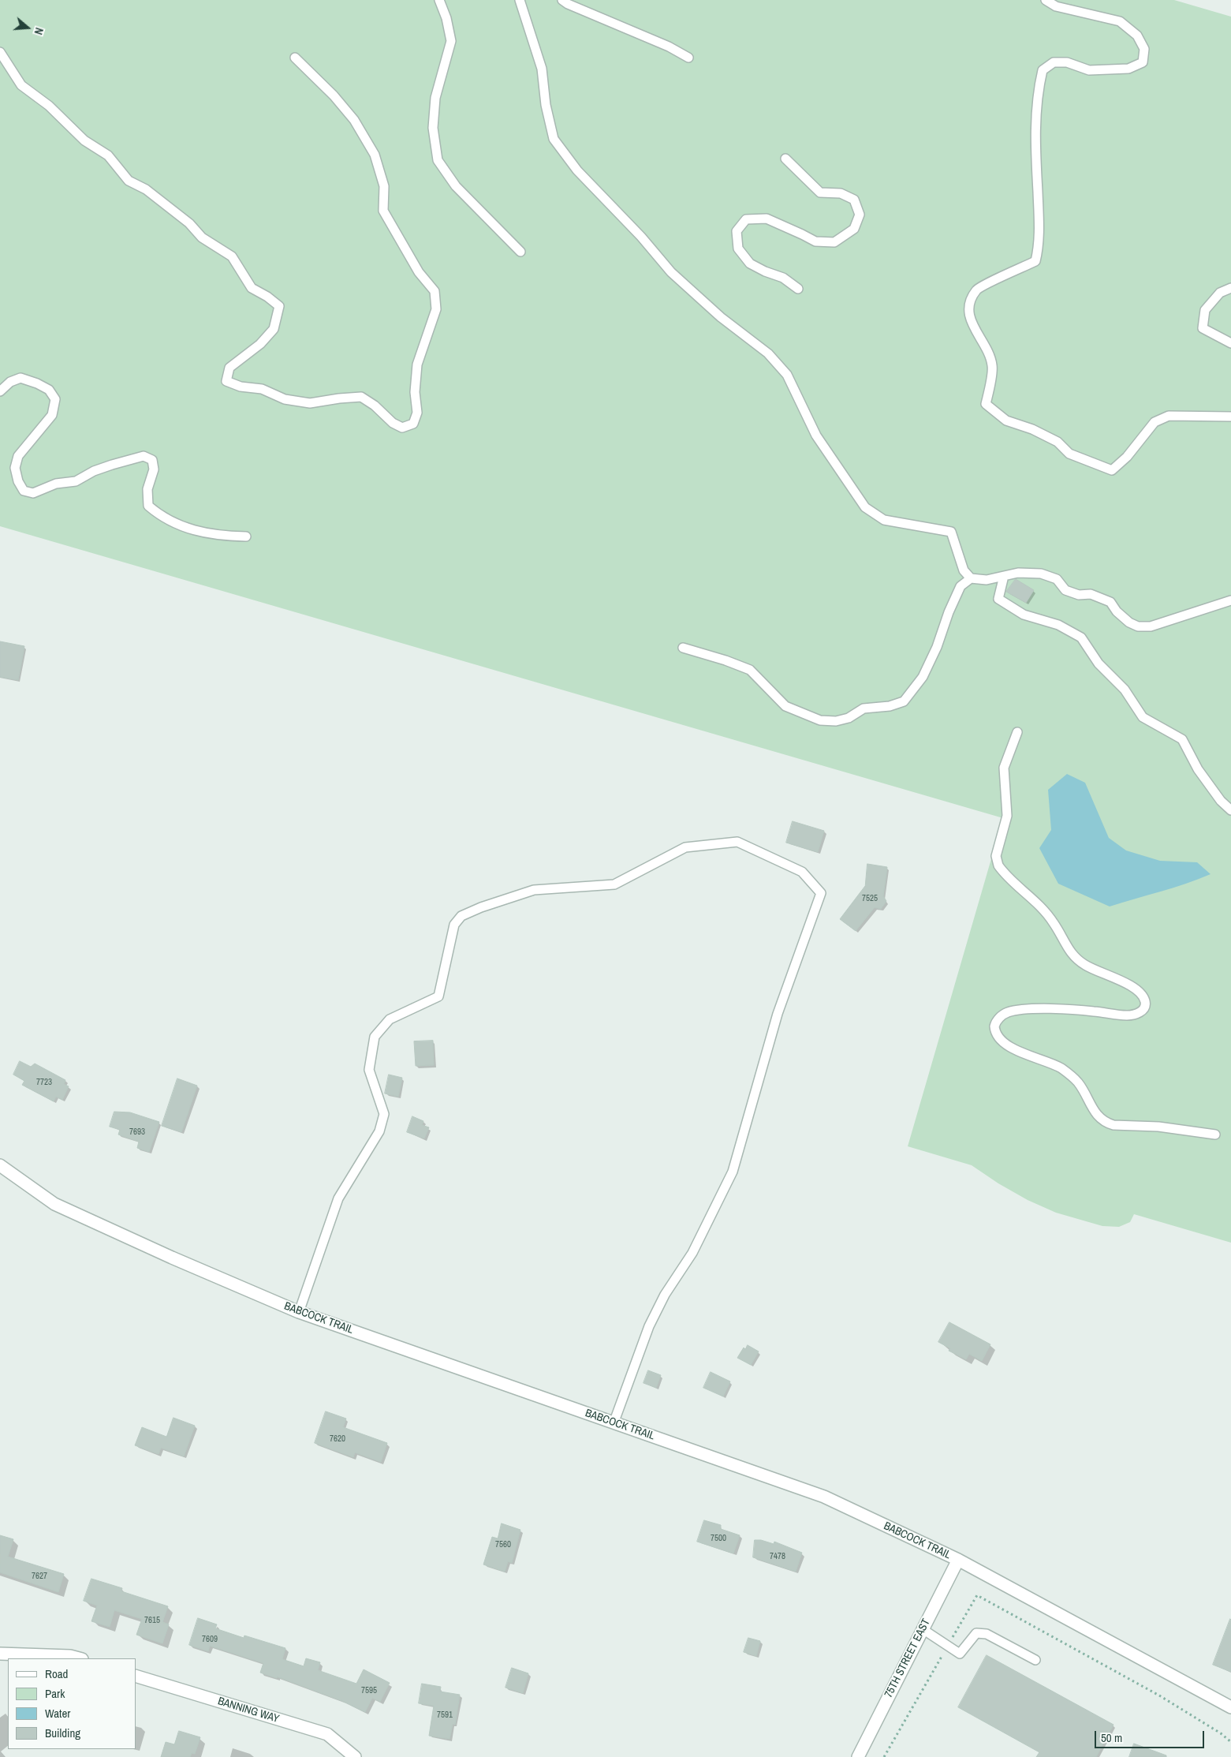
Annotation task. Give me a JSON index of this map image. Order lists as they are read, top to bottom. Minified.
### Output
{"streets":{"street":["BABCOCK TRAIL","75TH STREET EAST","BANNING WAY"]},"crossings":[["BABCOCK TRAIL","75TH STREET EAST"]],"house_numbers":["7525","7723","7693","7620","7500","7560","7478","7627","7615","7609","7595","7591"],"legend":["Road","Park","Water","Building"],"scale_bar":"50 m","north":"right"}
